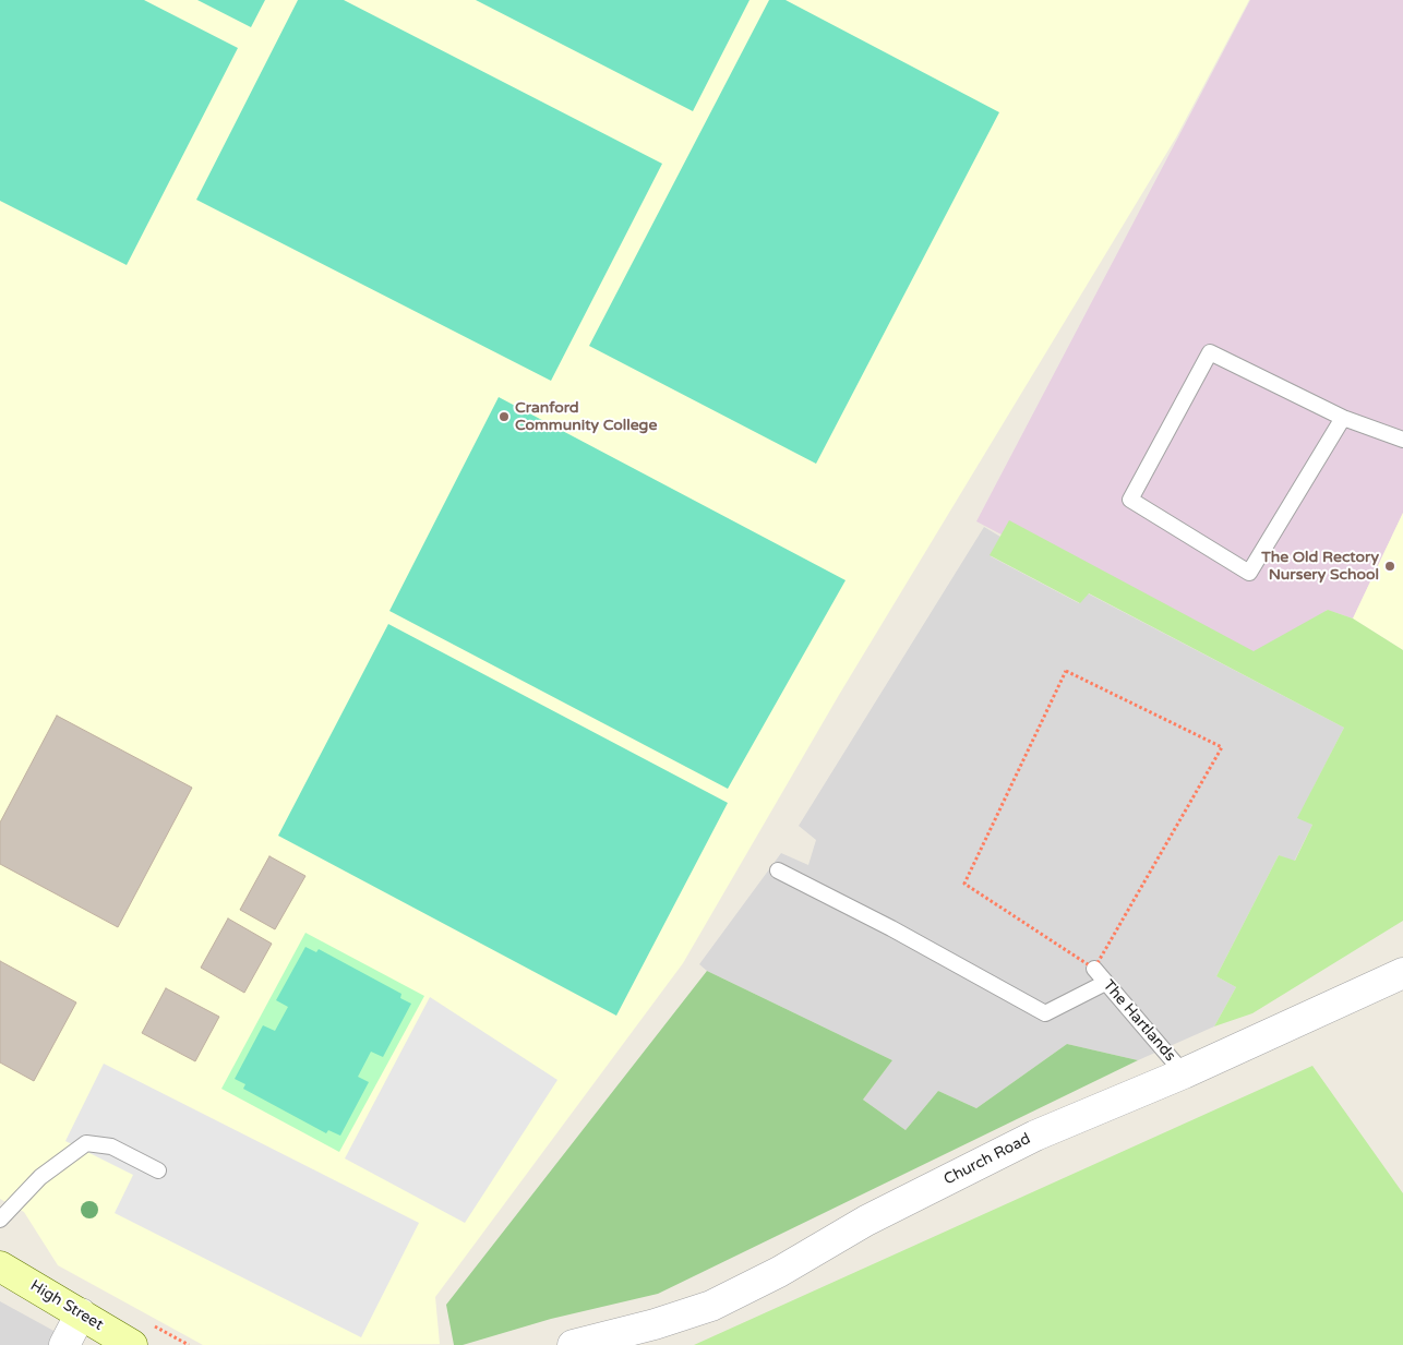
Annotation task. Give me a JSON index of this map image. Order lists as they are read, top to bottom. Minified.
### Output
{"streets":{"street":["Church Road","High Street"],"lane":["The Hartlands"]},"crossings":[["The Hartlands","Church Road"]],"places":["Cranford Community College","The Old Rectory Nursery School"]}
